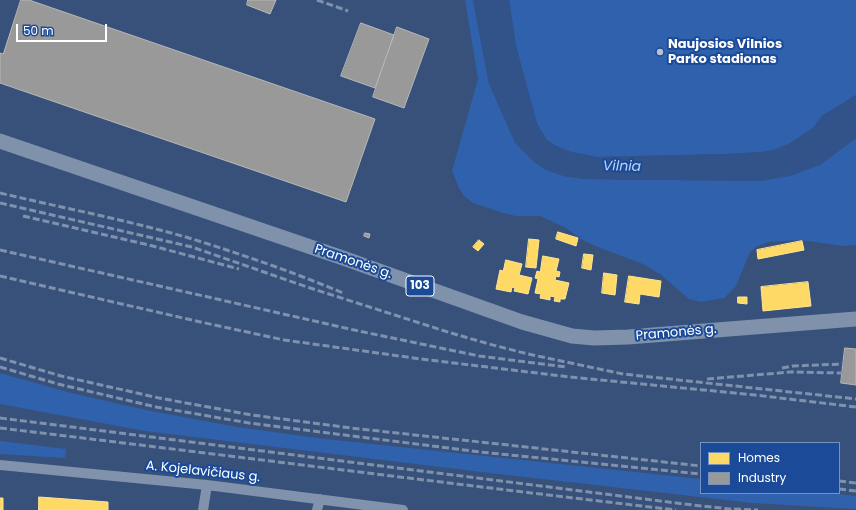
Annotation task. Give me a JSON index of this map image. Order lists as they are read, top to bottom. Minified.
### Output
{"streets":{"main road":["Pramonės g.","103"],"street":["A. Kojelavičiaus g."]},"water":["Vilnia"],"places":["Naujosios Vilnios Parko stadionas"],"legend":["Homes","Industry"],"scale_bar":"50 m"}
